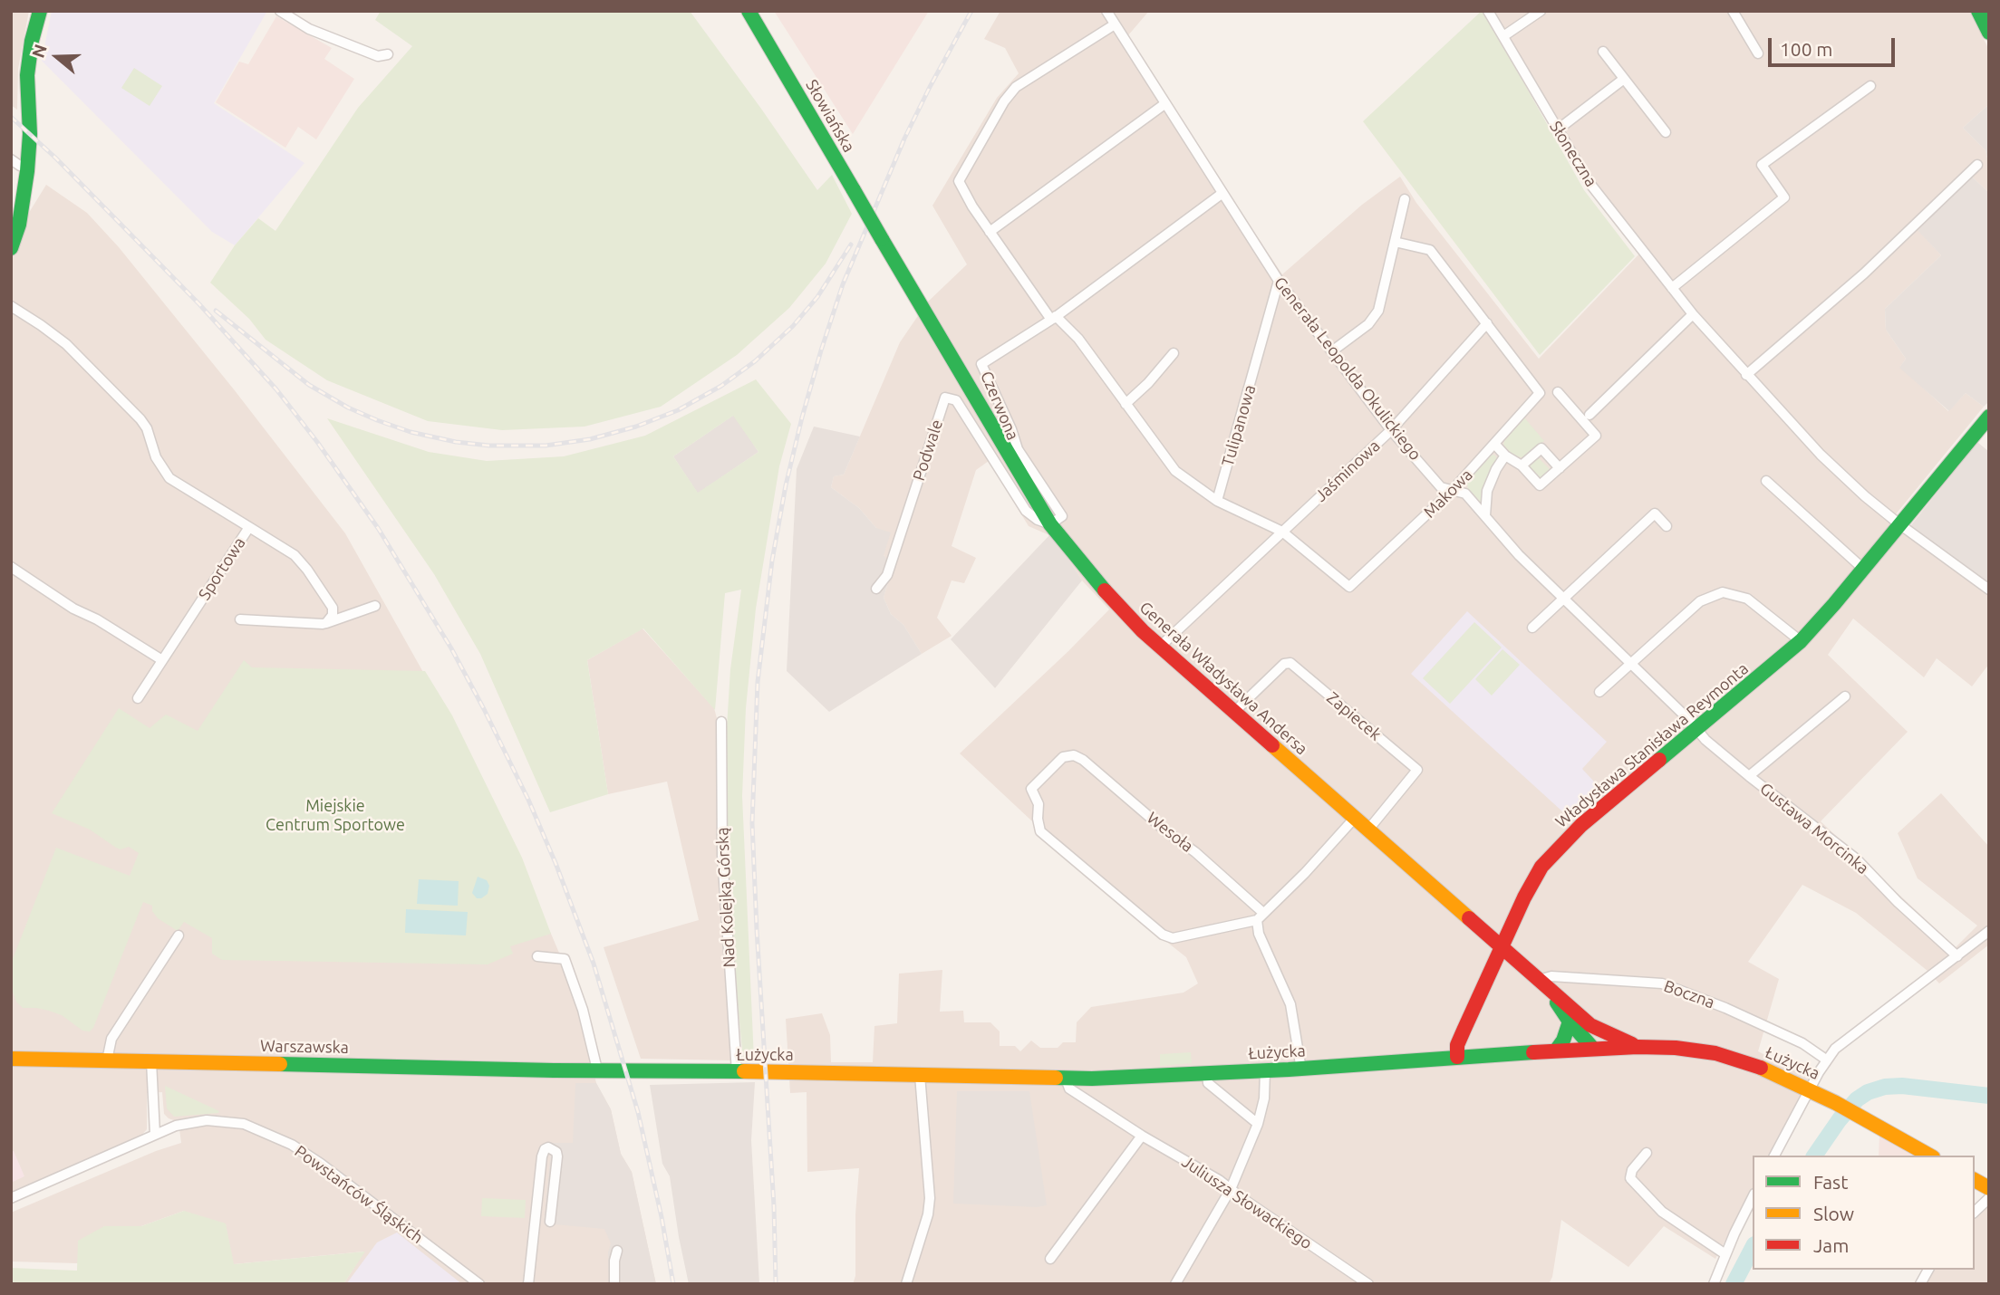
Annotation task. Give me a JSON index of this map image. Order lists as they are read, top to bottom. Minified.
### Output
{"streets":{"street":["Słowiańska","Słoneczna","Generała Leopolda Okulickiego","Czerwona","Tulipanowa","Podwale","Jaśminowa","Makowa","Sportowa","Generała Władysława Andersa","Zapiecek","Władysława Stanisława Reymonta","Gustawa Morcinka","Wesoła","Nad Kolejką Górską","Boczna","Warszawska","Łużycka","Powstańców Śląskich","Juliusza Słowackiego"]},"crossings":[["Słowiańska","Generała Władysława Andersa"],["Słoneczna","Władysława Stanisława Reymonta"],["Generała Leopolda Okulickiego","Tulipanowa"],["Generała Leopolda Okulickiego","Jaśminowa"],["Generała Leopolda Okulickiego","Makowa"],["Generała Leopolda Okulickiego","Władysława Stanisława Reymonta"],["Generała Leopolda Okulickiego","Gustawa Morcinka"],["Czerwona","Podwale"],["Czerwona","Generała Władysława Andersa"],["Podwale","Generała Władysława Andersa"],["Jaśminowa","Makowa"],["Jaśminowa","Generała Władysława Andersa"],["Generała Władysława Andersa","Zapiecek"],["Generała Władysława Andersa","Władysława Stanisława Reymonta"],["Generała Władysława Andersa","Boczna"],["Generała Władysława Andersa","Łużycka"],["Władysława Stanisława Reymonta","Gustawa Morcinka"],["Władysława Stanisława Reymonta","Łużycka"],["Nad Kolejką Górską","Łużycka"],["Warszawska","Łużycka"],["Łużycka","Juliusza Słowackiego"]],"parks":["Miejskie Centrum Sportowe"],"legend":["Fast","Slow","Jam"],"scale_bar":"100 m","north":"left"}
